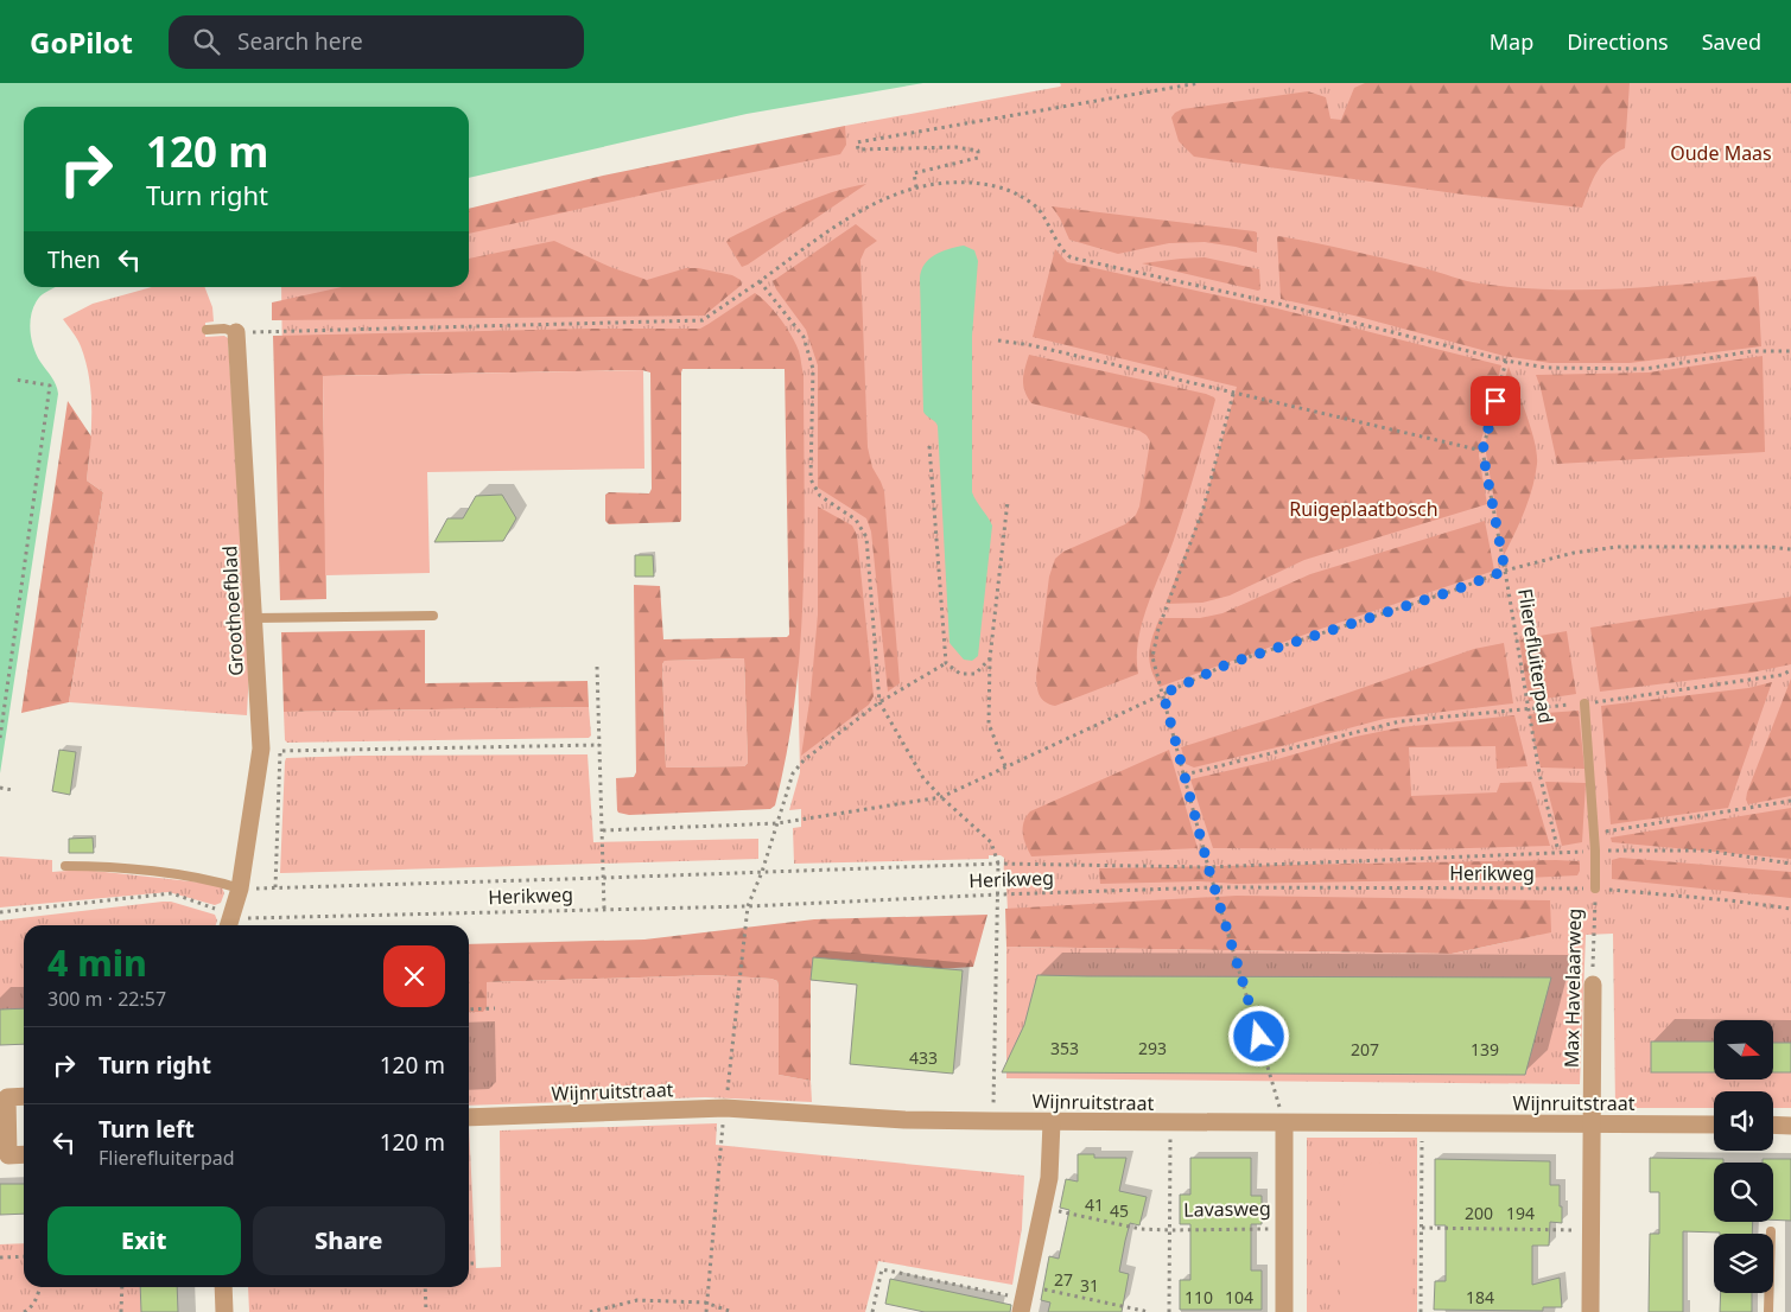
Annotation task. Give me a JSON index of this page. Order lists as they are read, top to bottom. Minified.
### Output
{"streets":{"street":["Groothoefblad","Max Havelaarweg","Wijnruitstraat","Lavasweg"],"lane":["Flierefluiterpad"],"path":["Herikweg"]},"crossings":[["Groothoefblad","Herikweg"],["Flierefluiterpad","Herikweg"],["Flierefluiterpad","Max Havelaarweg"],["Herikweg","Max Havelaarweg"],["Max Havelaarweg","Wijnruitstraat"],["Wijnruitstraat","Lavasweg"]],"parks":["Oude Maas","Ruigeplaatbosch"],"house_numbers":["353","293","207","139","433","41","45","200","194","27","31","110","104","184"],"north":"right","page":{"header":"GoPilot","search":"Search here","nav":["Map","Directions","Saved"],"turn":["120 m","Turn right"],"then":"Then","heading":["4 min","300 m · 22:57"],"list":[{"name":"Turn right","value":"120 m"},{"name":"Turn left","note":"Flierefluiterpad","value":"120 m"}],"buttons":["Exit","Share"]}}
